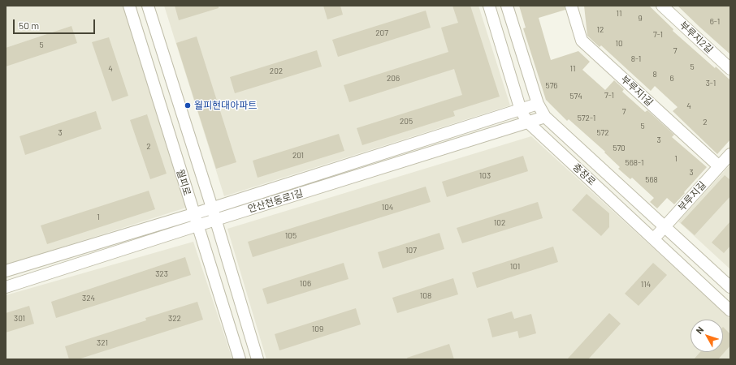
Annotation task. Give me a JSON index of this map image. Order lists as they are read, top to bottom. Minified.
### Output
{"streets":{"street":["부루지2길","부루지1길","충장로","월피로","부루지길","안산천동로1길"]},"crossings":[["부루지1길","부루지길"],["충장로","부루지길"],["충장로","안산천동로1길"],["월피로","안산천동로1길"]],"places":["월피현대아파트"],"house_numbers":["11","9","6-1","12","207","7-1","10","5","7","8-1","5","4","11","202","8","206","6","3-1","576","7-1","574","4","7","572-1","205","2","5","3","572","3","2","570","201","1","568-1","3","103","568","104","1","102","105","107","101","323","106","114","108","324","301","322","109","321"],"scale_bar":"50 m","north":"top left"}
